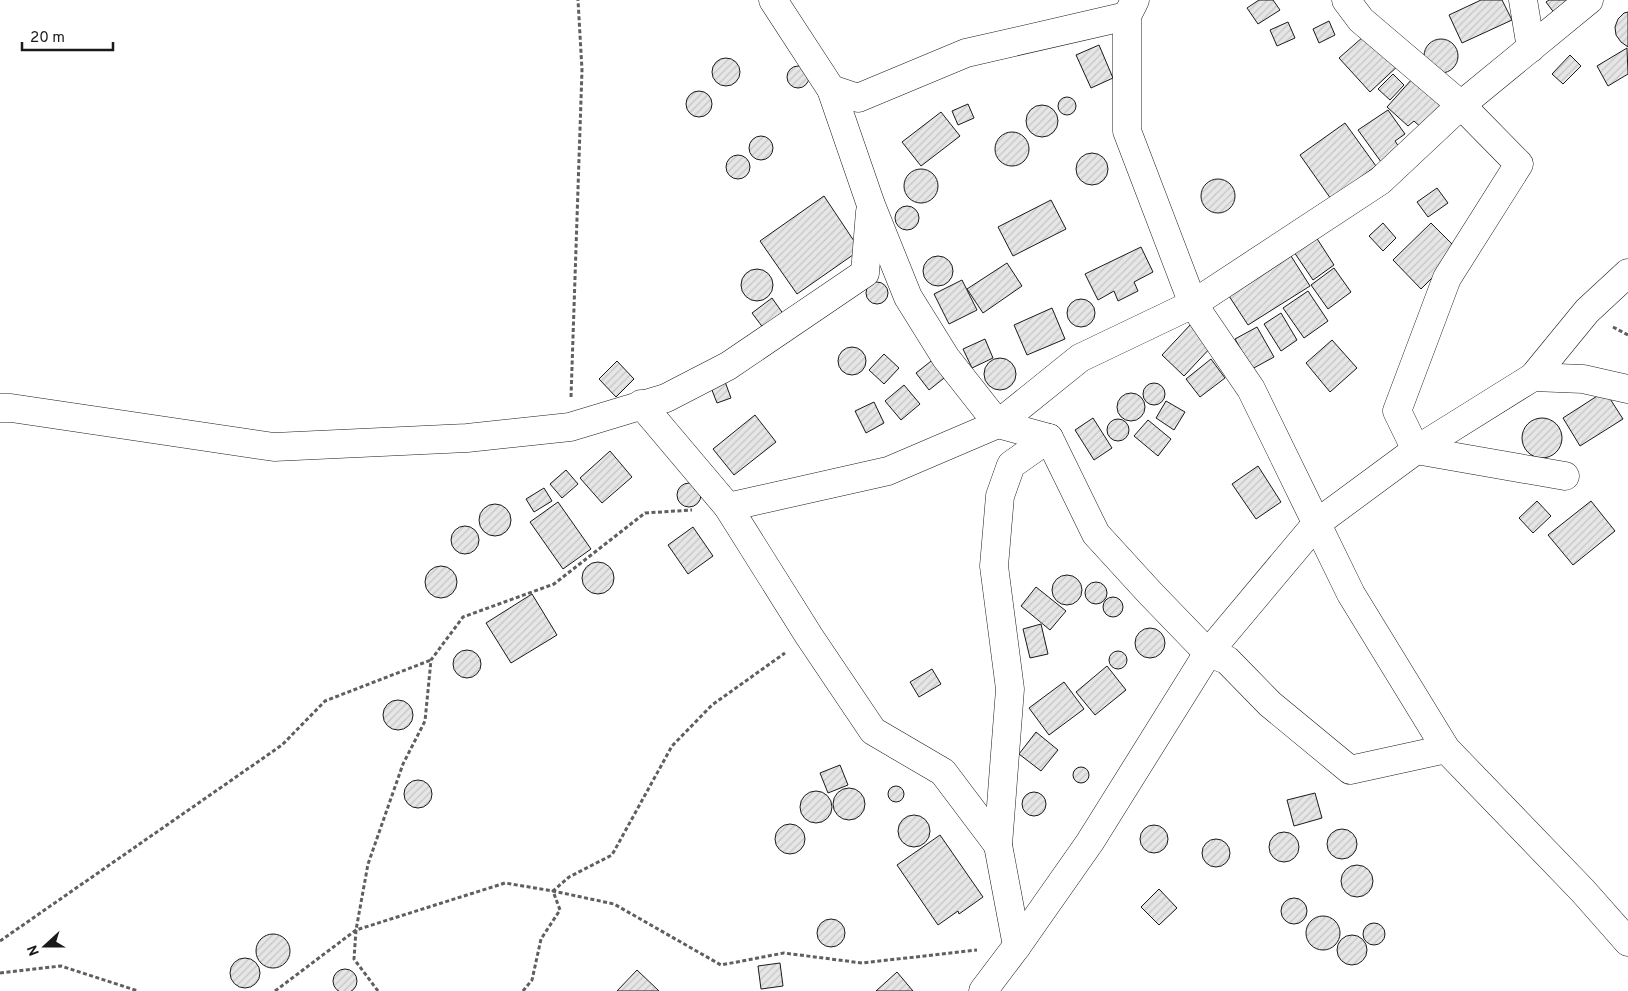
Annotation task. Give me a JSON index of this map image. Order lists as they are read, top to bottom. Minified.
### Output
{"scale_bar":"20 m","north":"left"}
